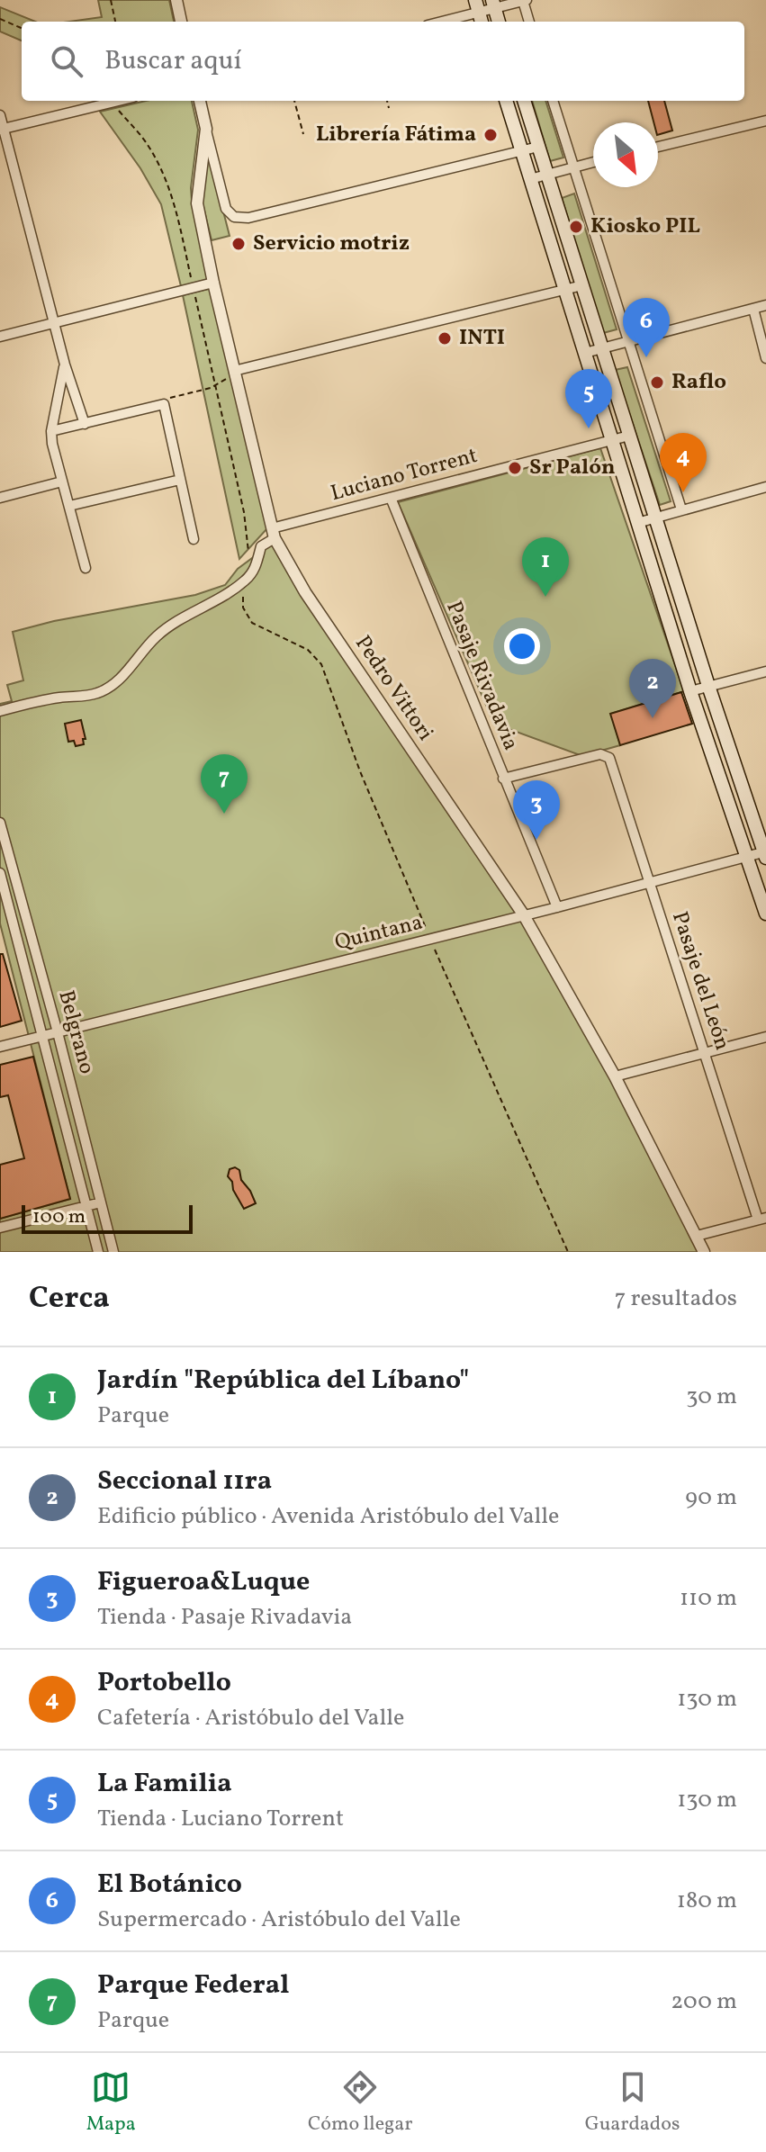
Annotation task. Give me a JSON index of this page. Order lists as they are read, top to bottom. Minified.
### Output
{"streets":{"street":["Luciano Torrent","Pasaje Rivadavia","Pedro Vittori","Quintana","Pasaje del León","Belgrano"]},"crossings":[["Luciano Torrent","Pasaje Rivadavia"],["Luciano Torrent","Pedro Vittori"],["Pasaje Rivadavia","Quintana"],["Pasaje Rivadavia","Pasaje del León"],["Pedro Vittori","Quintana"],["Quintana","Pasaje del León"],["Quintana","Belgrano"]],"places":["Librería Fátima","Kiosko PIL","Servicio motriz","INTI","Raflo","Sr Palón"],"scale_bar":"100 m","north":"bottom right","page":{"search":"Buscar aquí","pins":["6","5","4","1","2","7","3"],"scale":"100 m","heading":["Cerca","7 resultados"],"list":[{"mark":"1","name":"Jardín \"República del Líbano\"","note":"Parque","value":"30 m"},{"mark":"2","name":"Seccional 11ra","note":"Edificio público · Avenida Aristóbulo del Valle","value":"90 m"},{"mark":"3","name":"Figueroa&Luque","note":"Tienda · Pasaje Rivadavia","value":"110 m"},{"mark":"4","name":"Portobello","note":"Cafetería · Aristóbulo del Valle","value":"130 m"},{"mark":"5","name":"La Familia","note":"Tienda · Luciano Torrent","value":"130 m"},{"mark":"6","name":"El Botánico","note":"Supermercado · Aristóbulo del Valle","value":"180 m"},{"mark":"7","name":"Parque Federal","note":"Parque","value":"200 m"}],"nav":["Mapa","Cómo llegar","Guardados"]}}
